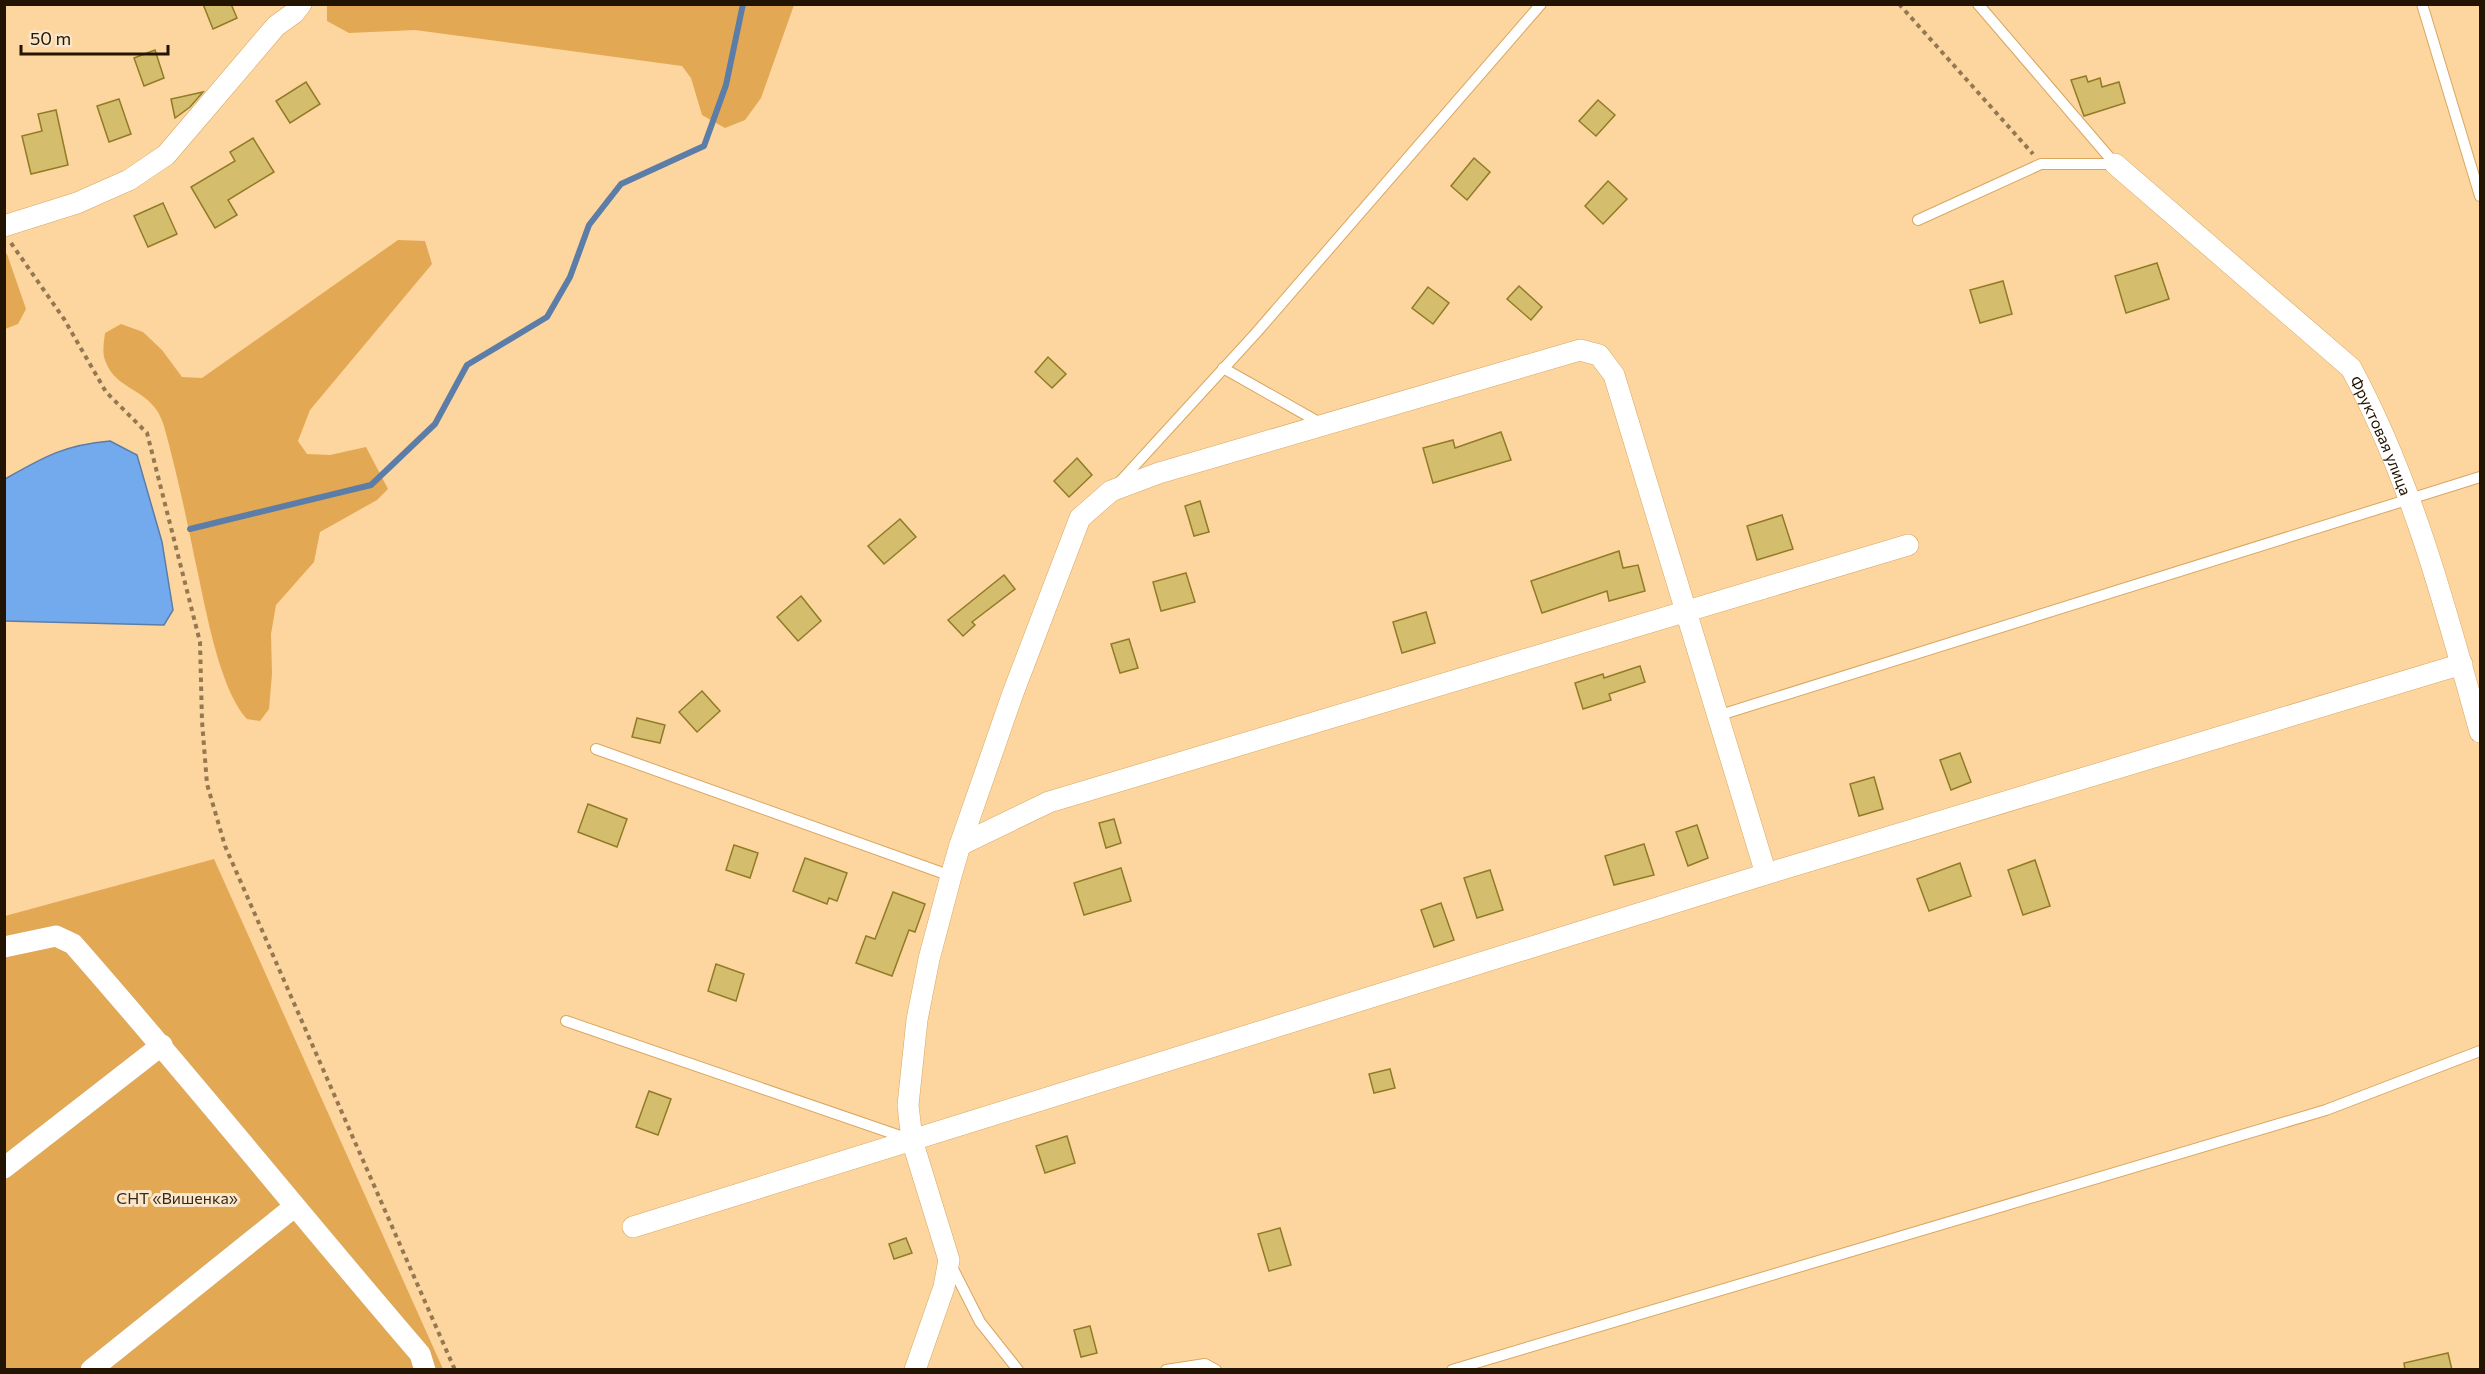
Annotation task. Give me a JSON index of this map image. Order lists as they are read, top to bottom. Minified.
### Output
{"streets":{"street":["Фруктовая улица"]},"parks":["СНТ «Вишенка»"],"scale_bar":"50 m"}
